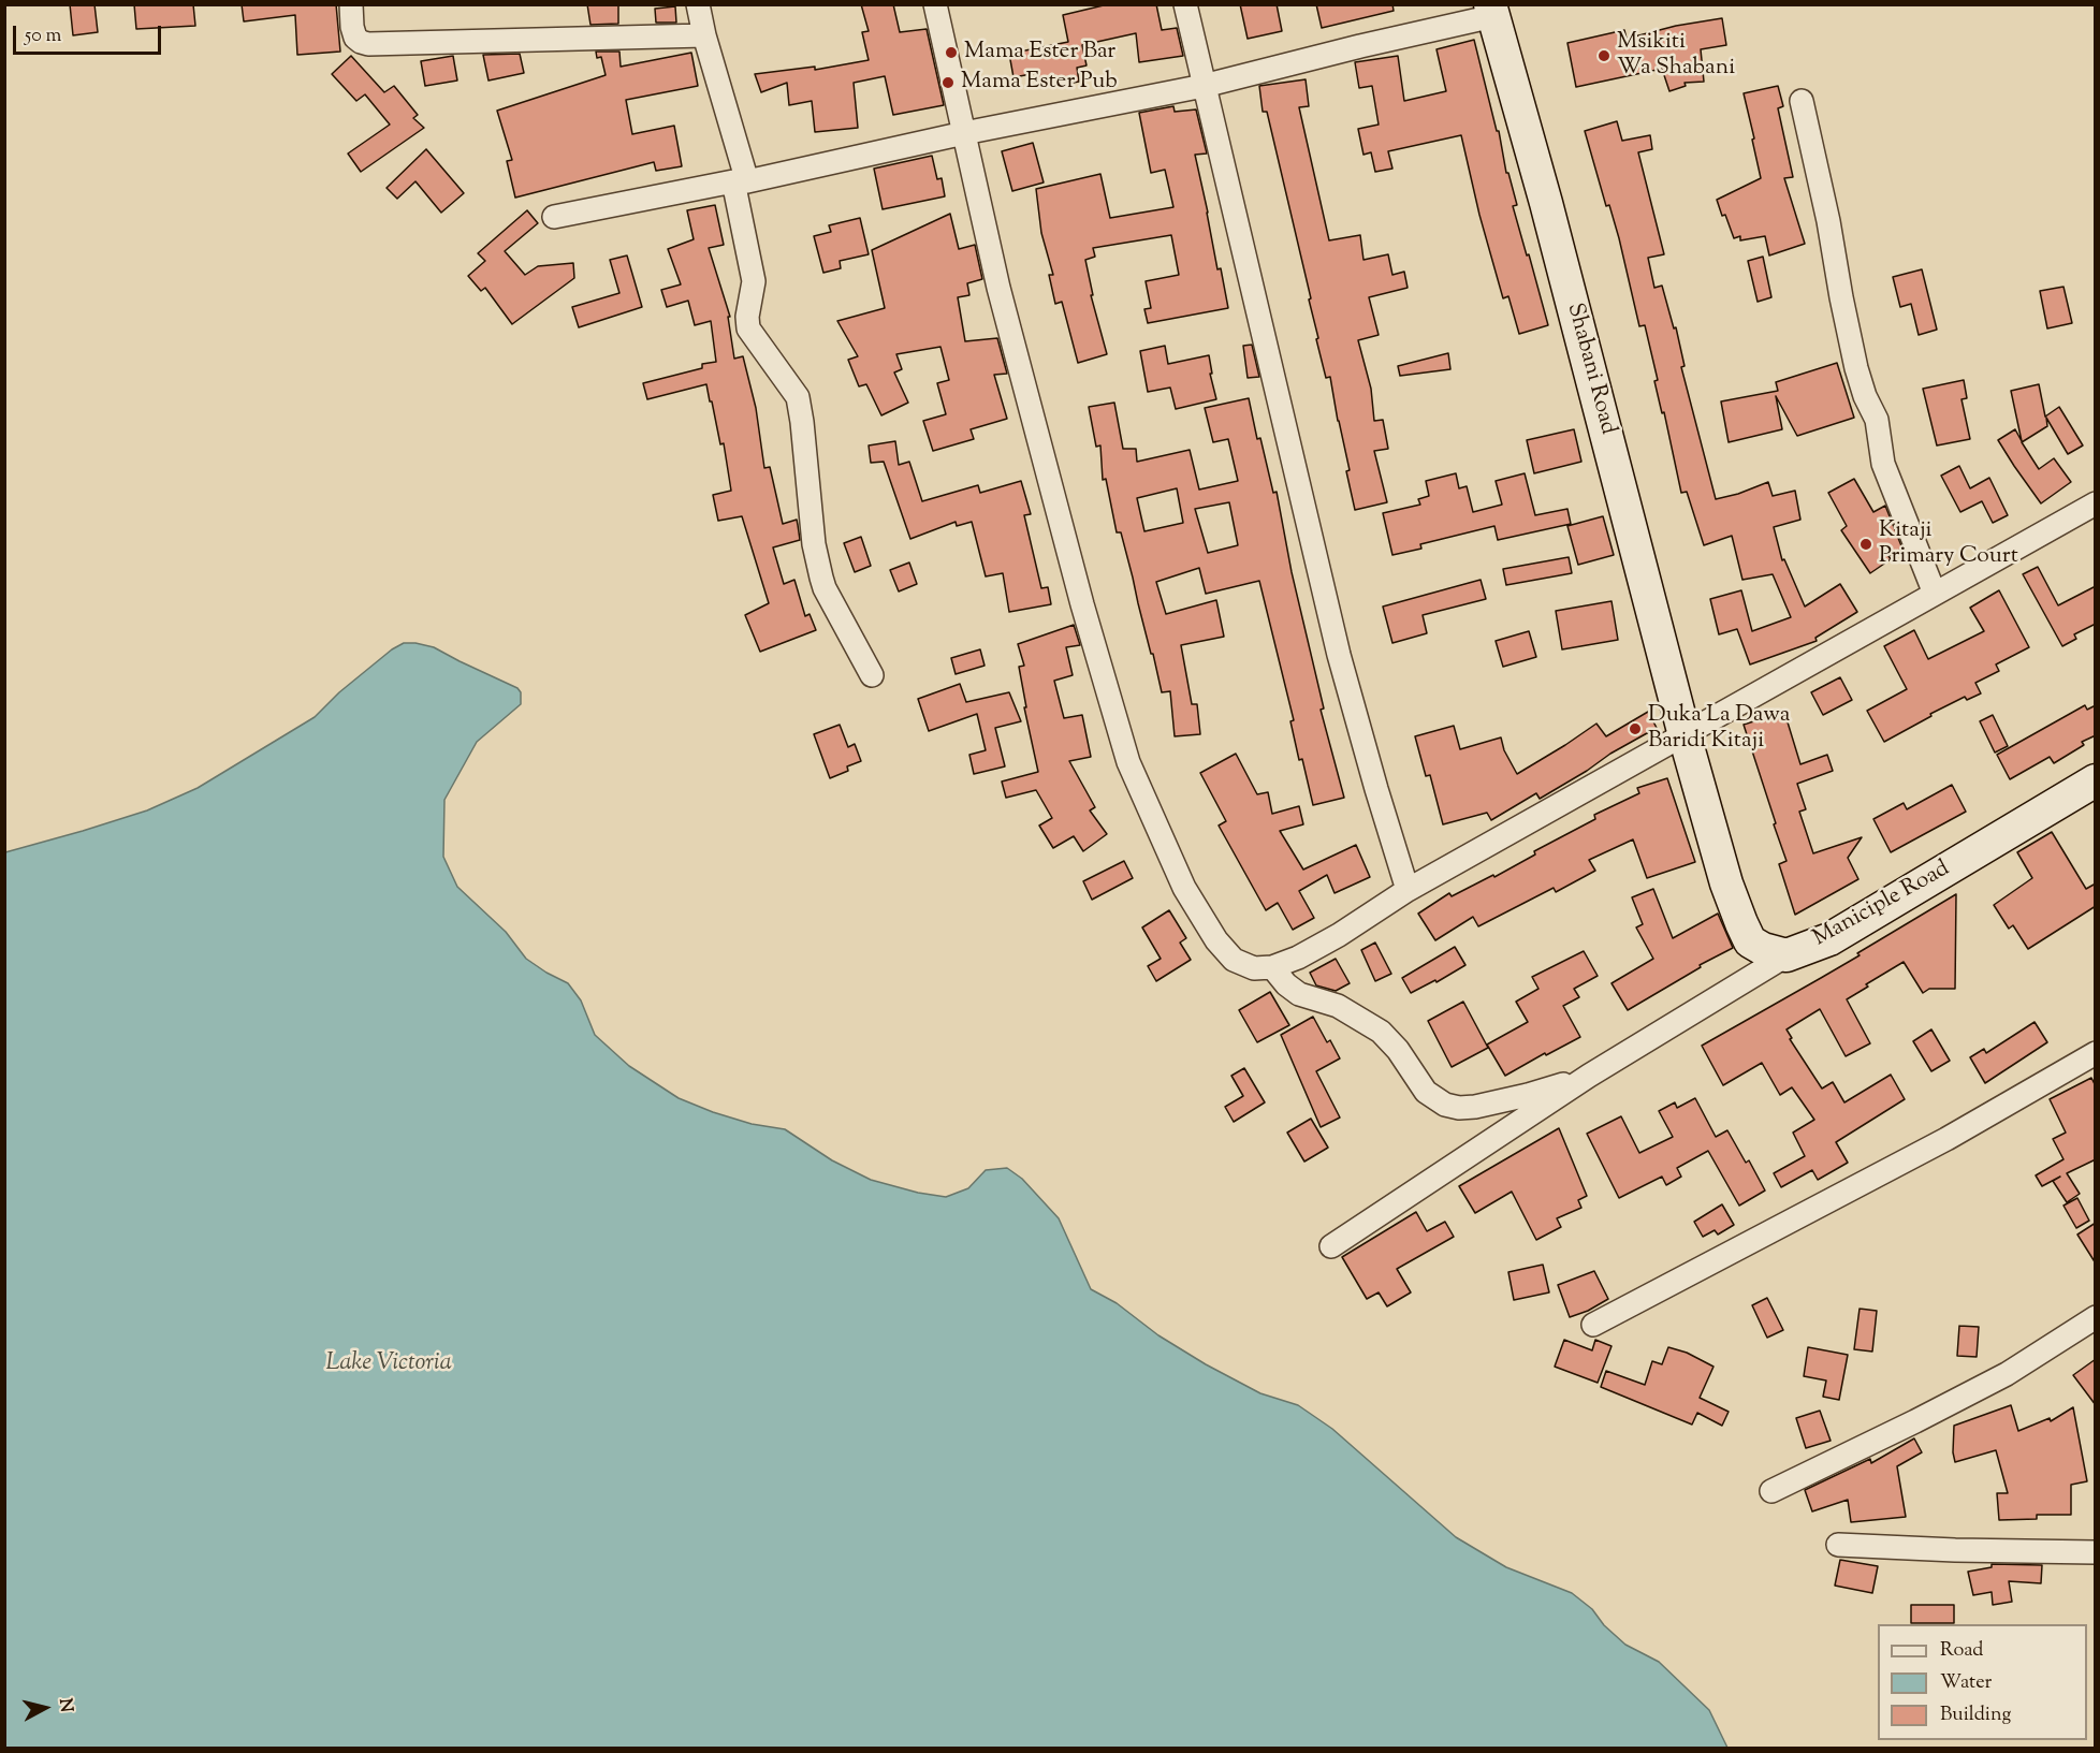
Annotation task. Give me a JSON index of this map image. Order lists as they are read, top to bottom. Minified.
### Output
{"streets":{"street":["Shabani Road","Maniciple Road"]},"crossings":[["Shabani Road","Maniciple Road"]],"water":["Lake Victoria"],"places":["Mama Ester Bar","Msikiti Wa Shabani","Mama Ester Pub","Kitaji Primary Court","Duka La Dawa Baridi Kitaji"],"legend":["Road","Water","Building"],"scale_bar":"50 m","north":"right"}
